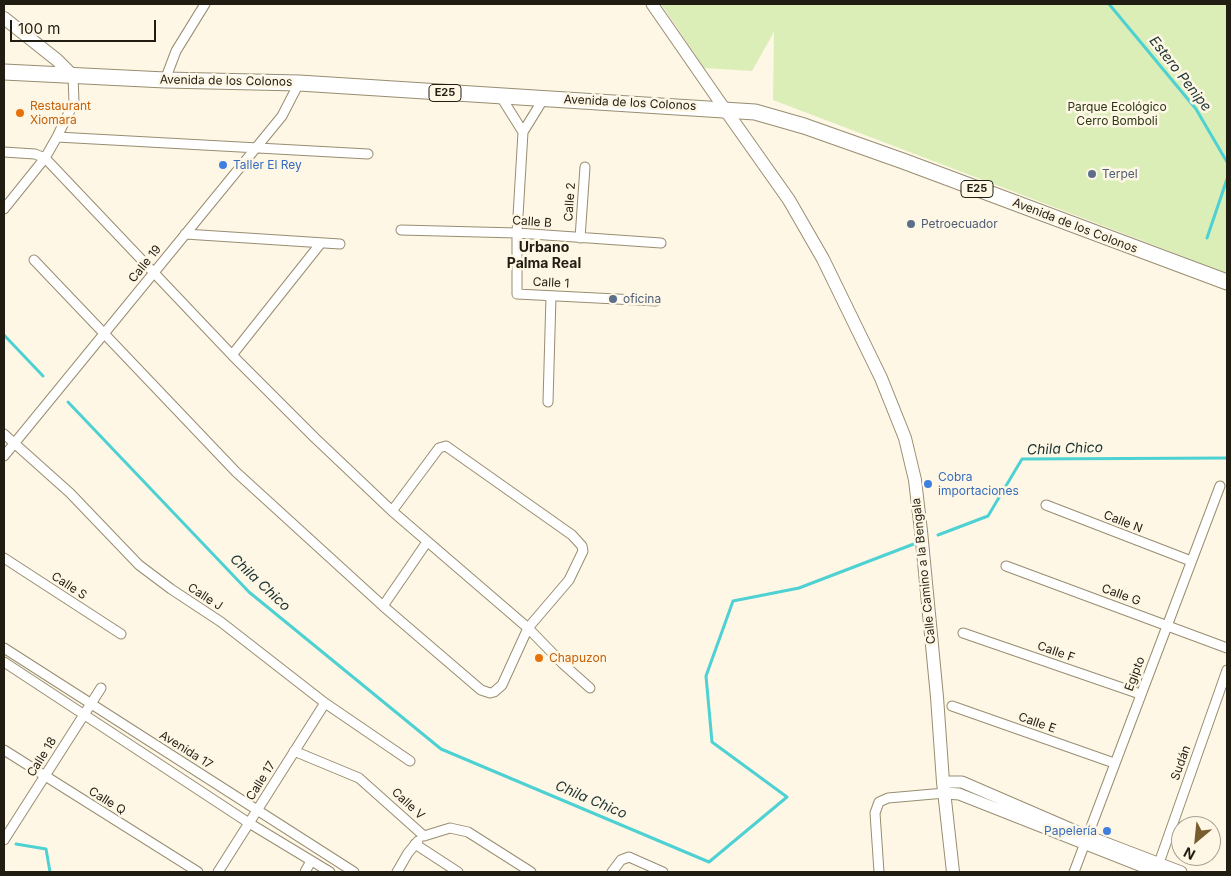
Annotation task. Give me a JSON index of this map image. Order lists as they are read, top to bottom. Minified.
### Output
{"streets":{"highway":["Avenida de los Colonos","E25"],"main road":["Calle Camino a la Bengala"],"street":["Calle 2","Calle B","Calle 19","Calle 1","Calle N","Calle S","Calle G","Calle J","Calle F","Egipto","Calle E","Avenida 17","Calle 18","Sudán","Calle 17","Calle Q","Calle V"]},"crossings":[["Avenida de los Colonos","Calle 19"],["Avenida de los Colonos","Calle 1"],["Avenida de los Colonos","Calle Camino a la Bengala"],["Calle 2","Calle B"],["Calle B","Calle 1"],["Calle 19","Calle J"],["Calle N","Egipto"],["Calle G","Egipto"],["Calle J","Calle 17"],["Calle F","Egipto"],["Egipto","Calle E"],["Avenida 17","Calle 18"],["Avenida 17","Calle 17"],["Calle 18","Calle Q"],["Calle 17","Calle V"]],"districts":["Urbano Palma Real"],"water":["Estero Penipe","Chila Chico"],"parks":["Parque Ecológico Cerro Bomboli"],"places":["Restaurant Xiomara","Taller El Rey","Terpel","Petroecuador","oficina","Cobra importaciones","Chapuzon","Papelería"],"scale_bar":"100 m","north":"bottom left"}
